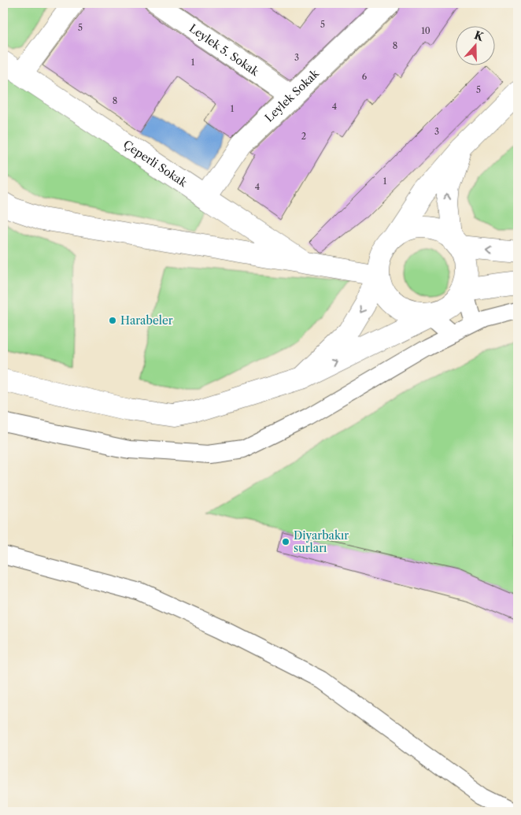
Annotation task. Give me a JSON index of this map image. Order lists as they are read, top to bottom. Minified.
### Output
{"streets":{"street":["Leylek 5. Sokak","Leylek Sokak","Çeperli Sokak"]},"crossings":[["Leylek 5. Sokak","Leylek Sokak"],["Leylek Sokak","Çeperli Sokak"]],"places":["Harabeler","Diyarbakır surları"],"house_numbers":["5","5","10","8","3","1","6","5","8","4","1","3","2","1","4"],"north":"top"}
